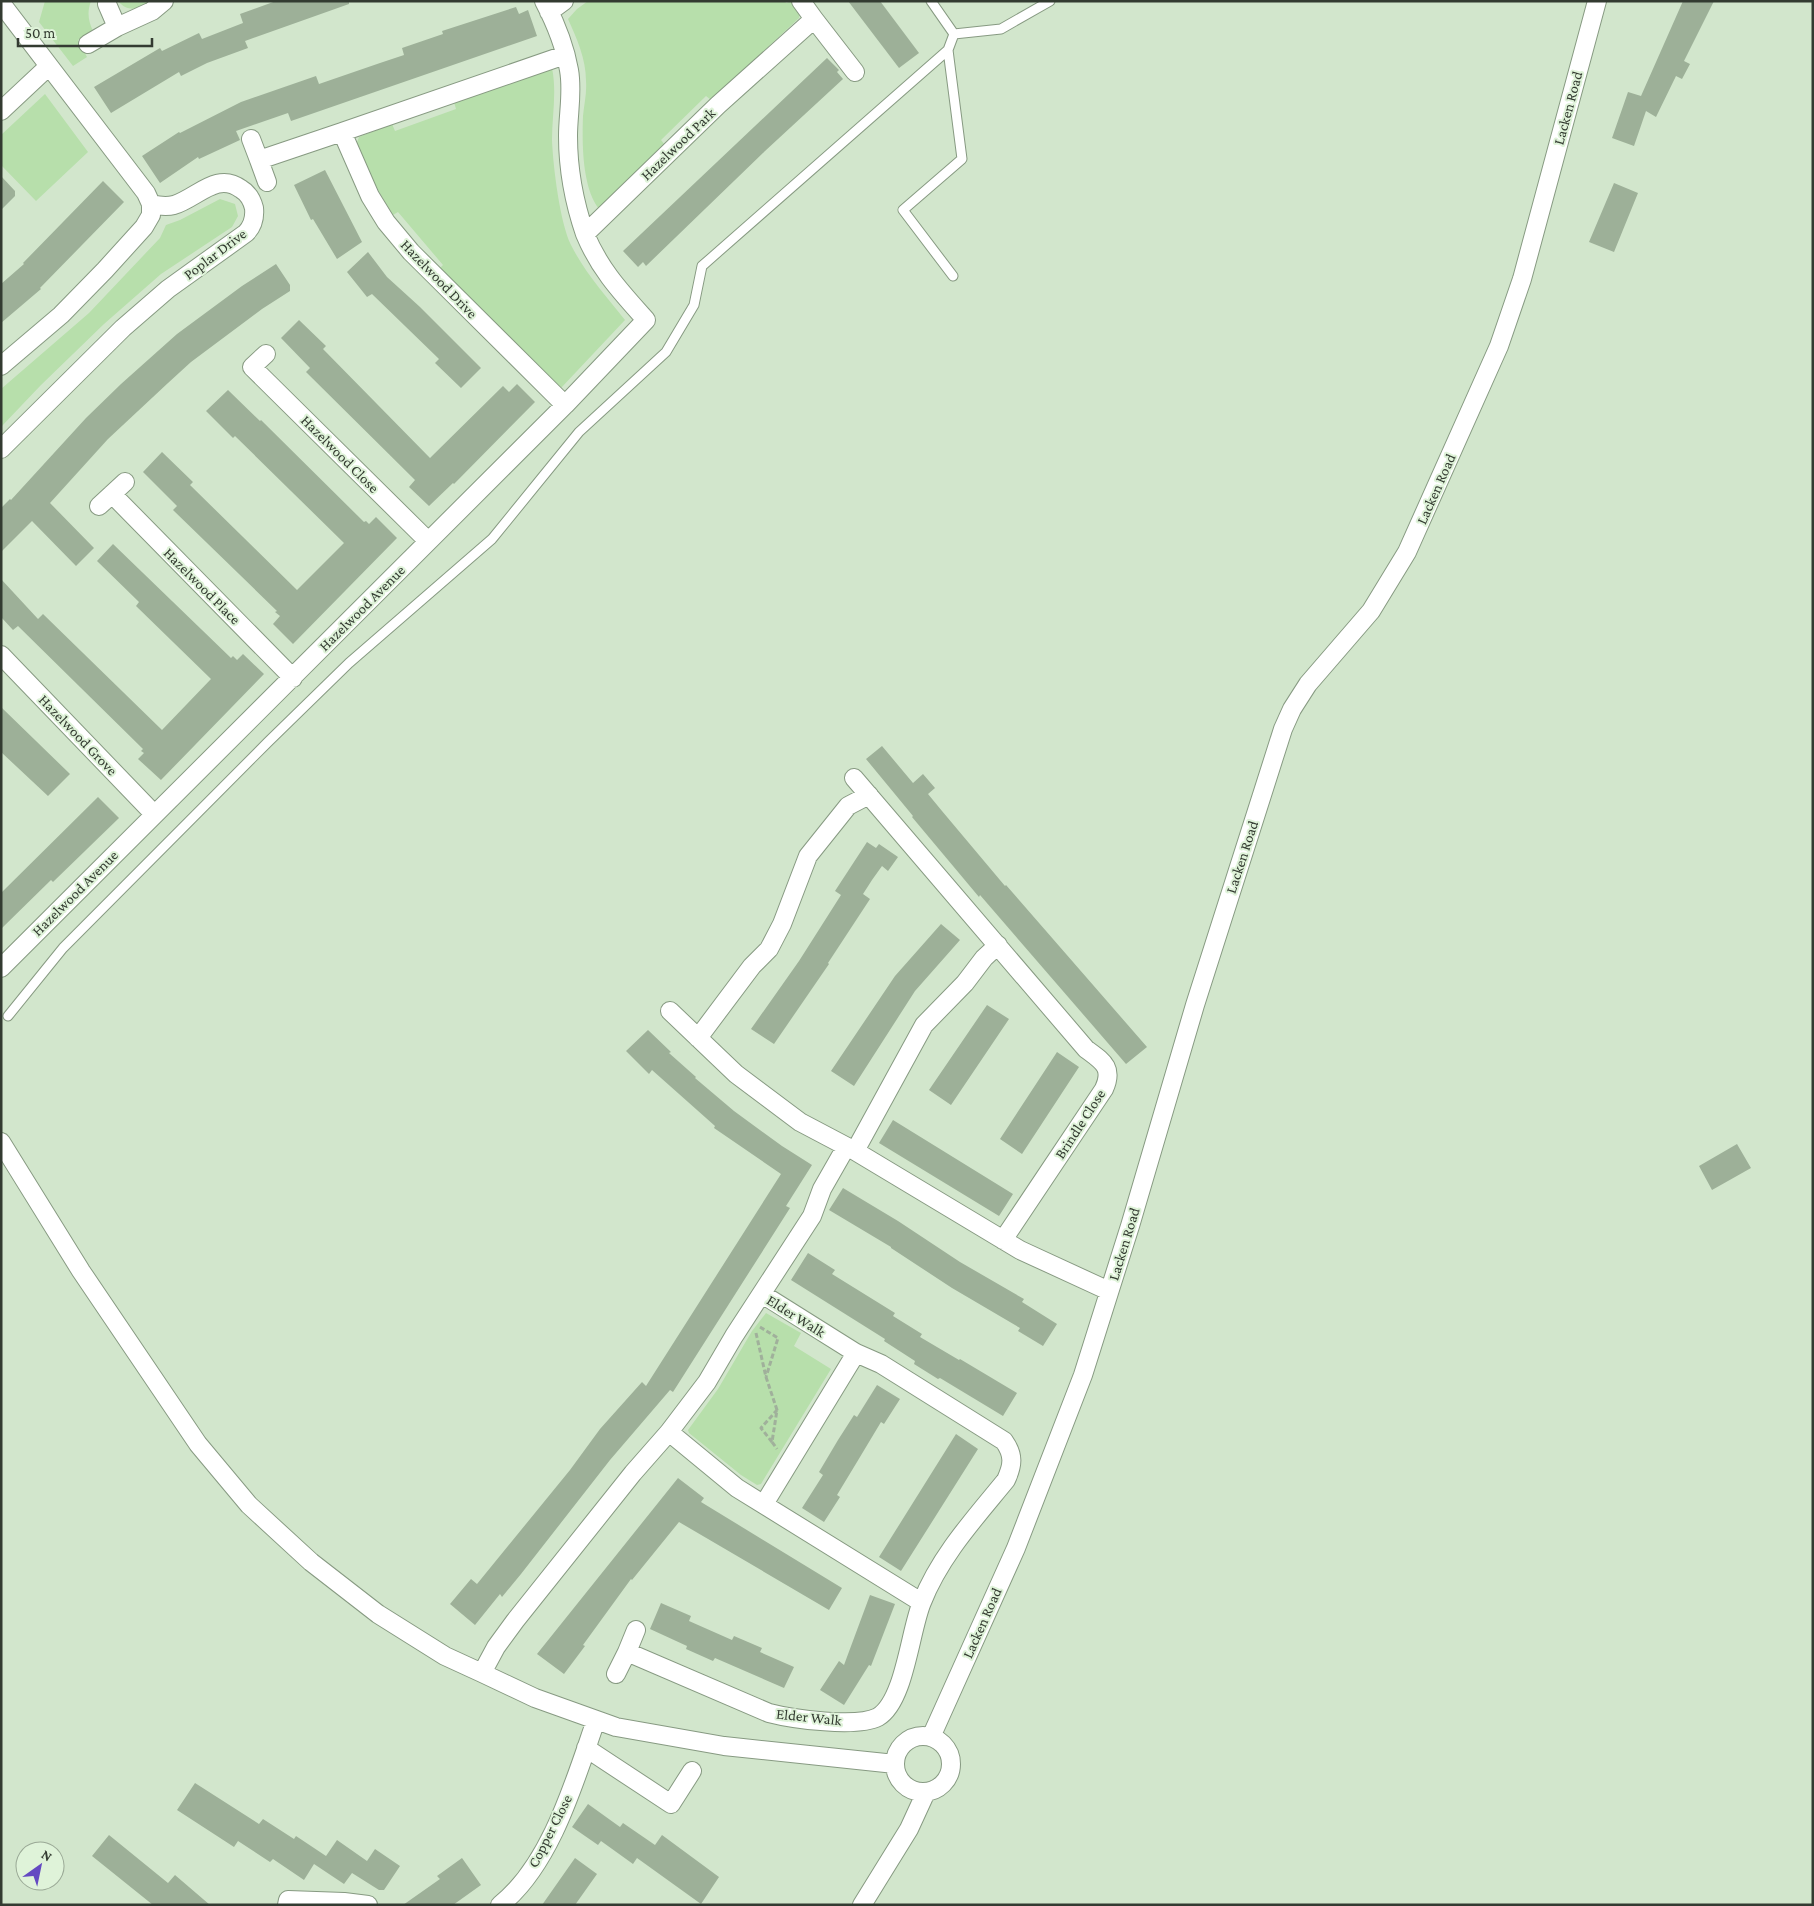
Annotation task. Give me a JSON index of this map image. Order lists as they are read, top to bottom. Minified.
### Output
{"streets":{"street":["Lacken Road","Hazelwood Park","Poplar Drive","Hazelwood Drive","Hazelwood Close","Hazelwood Place","Hazelwood Avenue","Hazelwood Grove","Brindle Close","Elder Walk","Copper Close"]},"crossings":[["Hazelwood Park","Hazelwood Avenue"],["Hazelwood Drive","Hazelwood Avenue"],["Hazelwood Close","Hazelwood Avenue"],["Hazelwood Place","Hazelwood Avenue"],["Hazelwood Avenue","Hazelwood Grove"]],"scale_bar":"50 m","north":"top right"}
